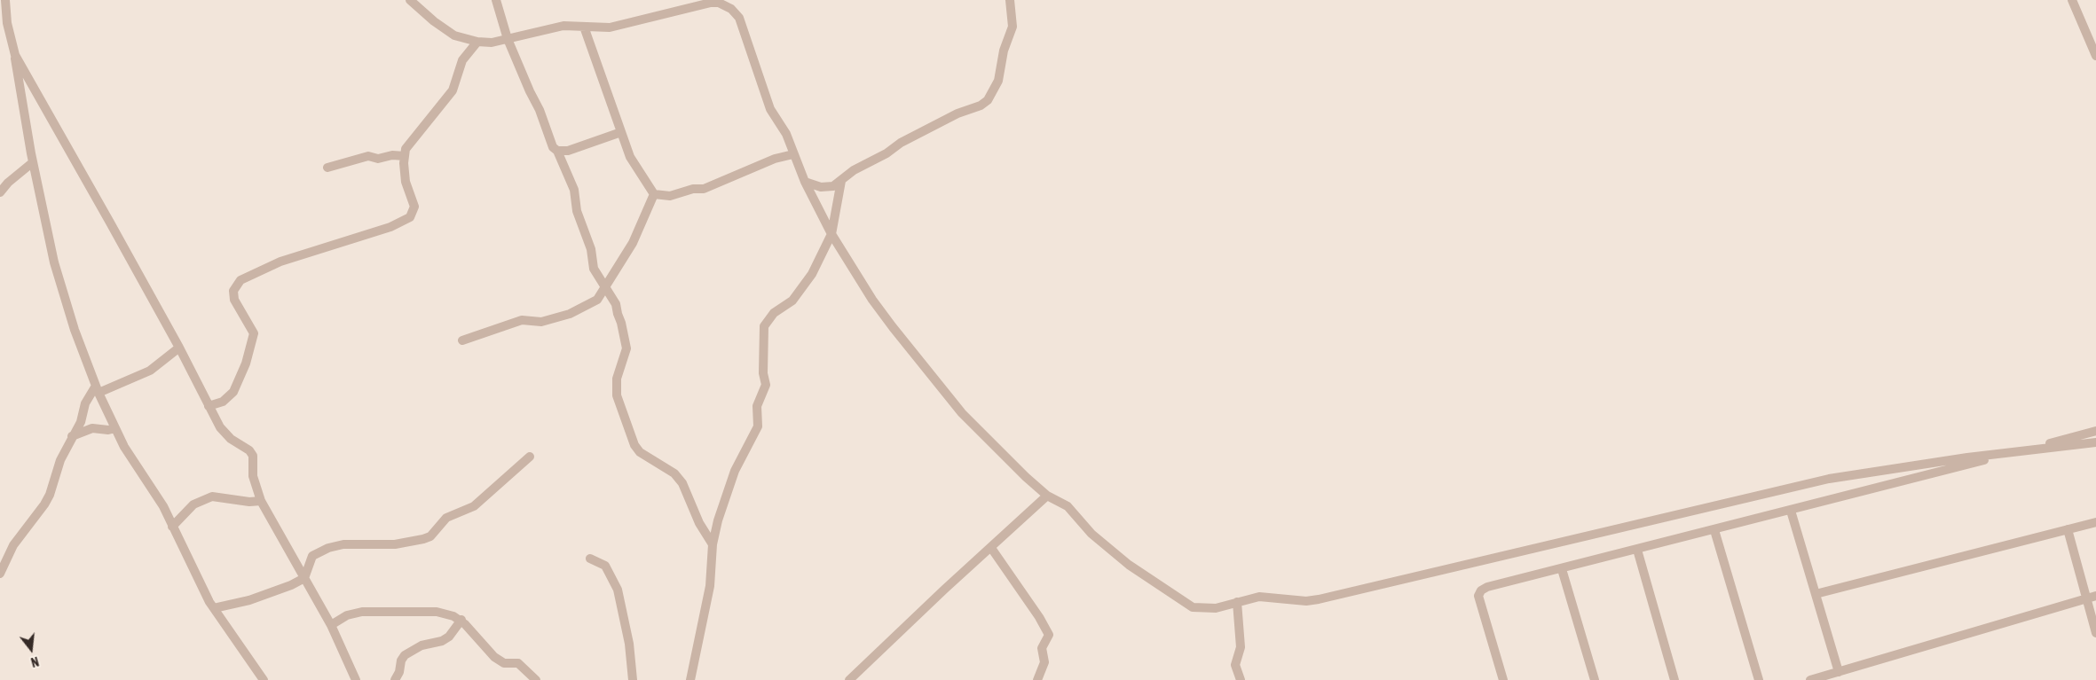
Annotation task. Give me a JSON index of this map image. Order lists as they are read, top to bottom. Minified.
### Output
{"north":"bottom"}
